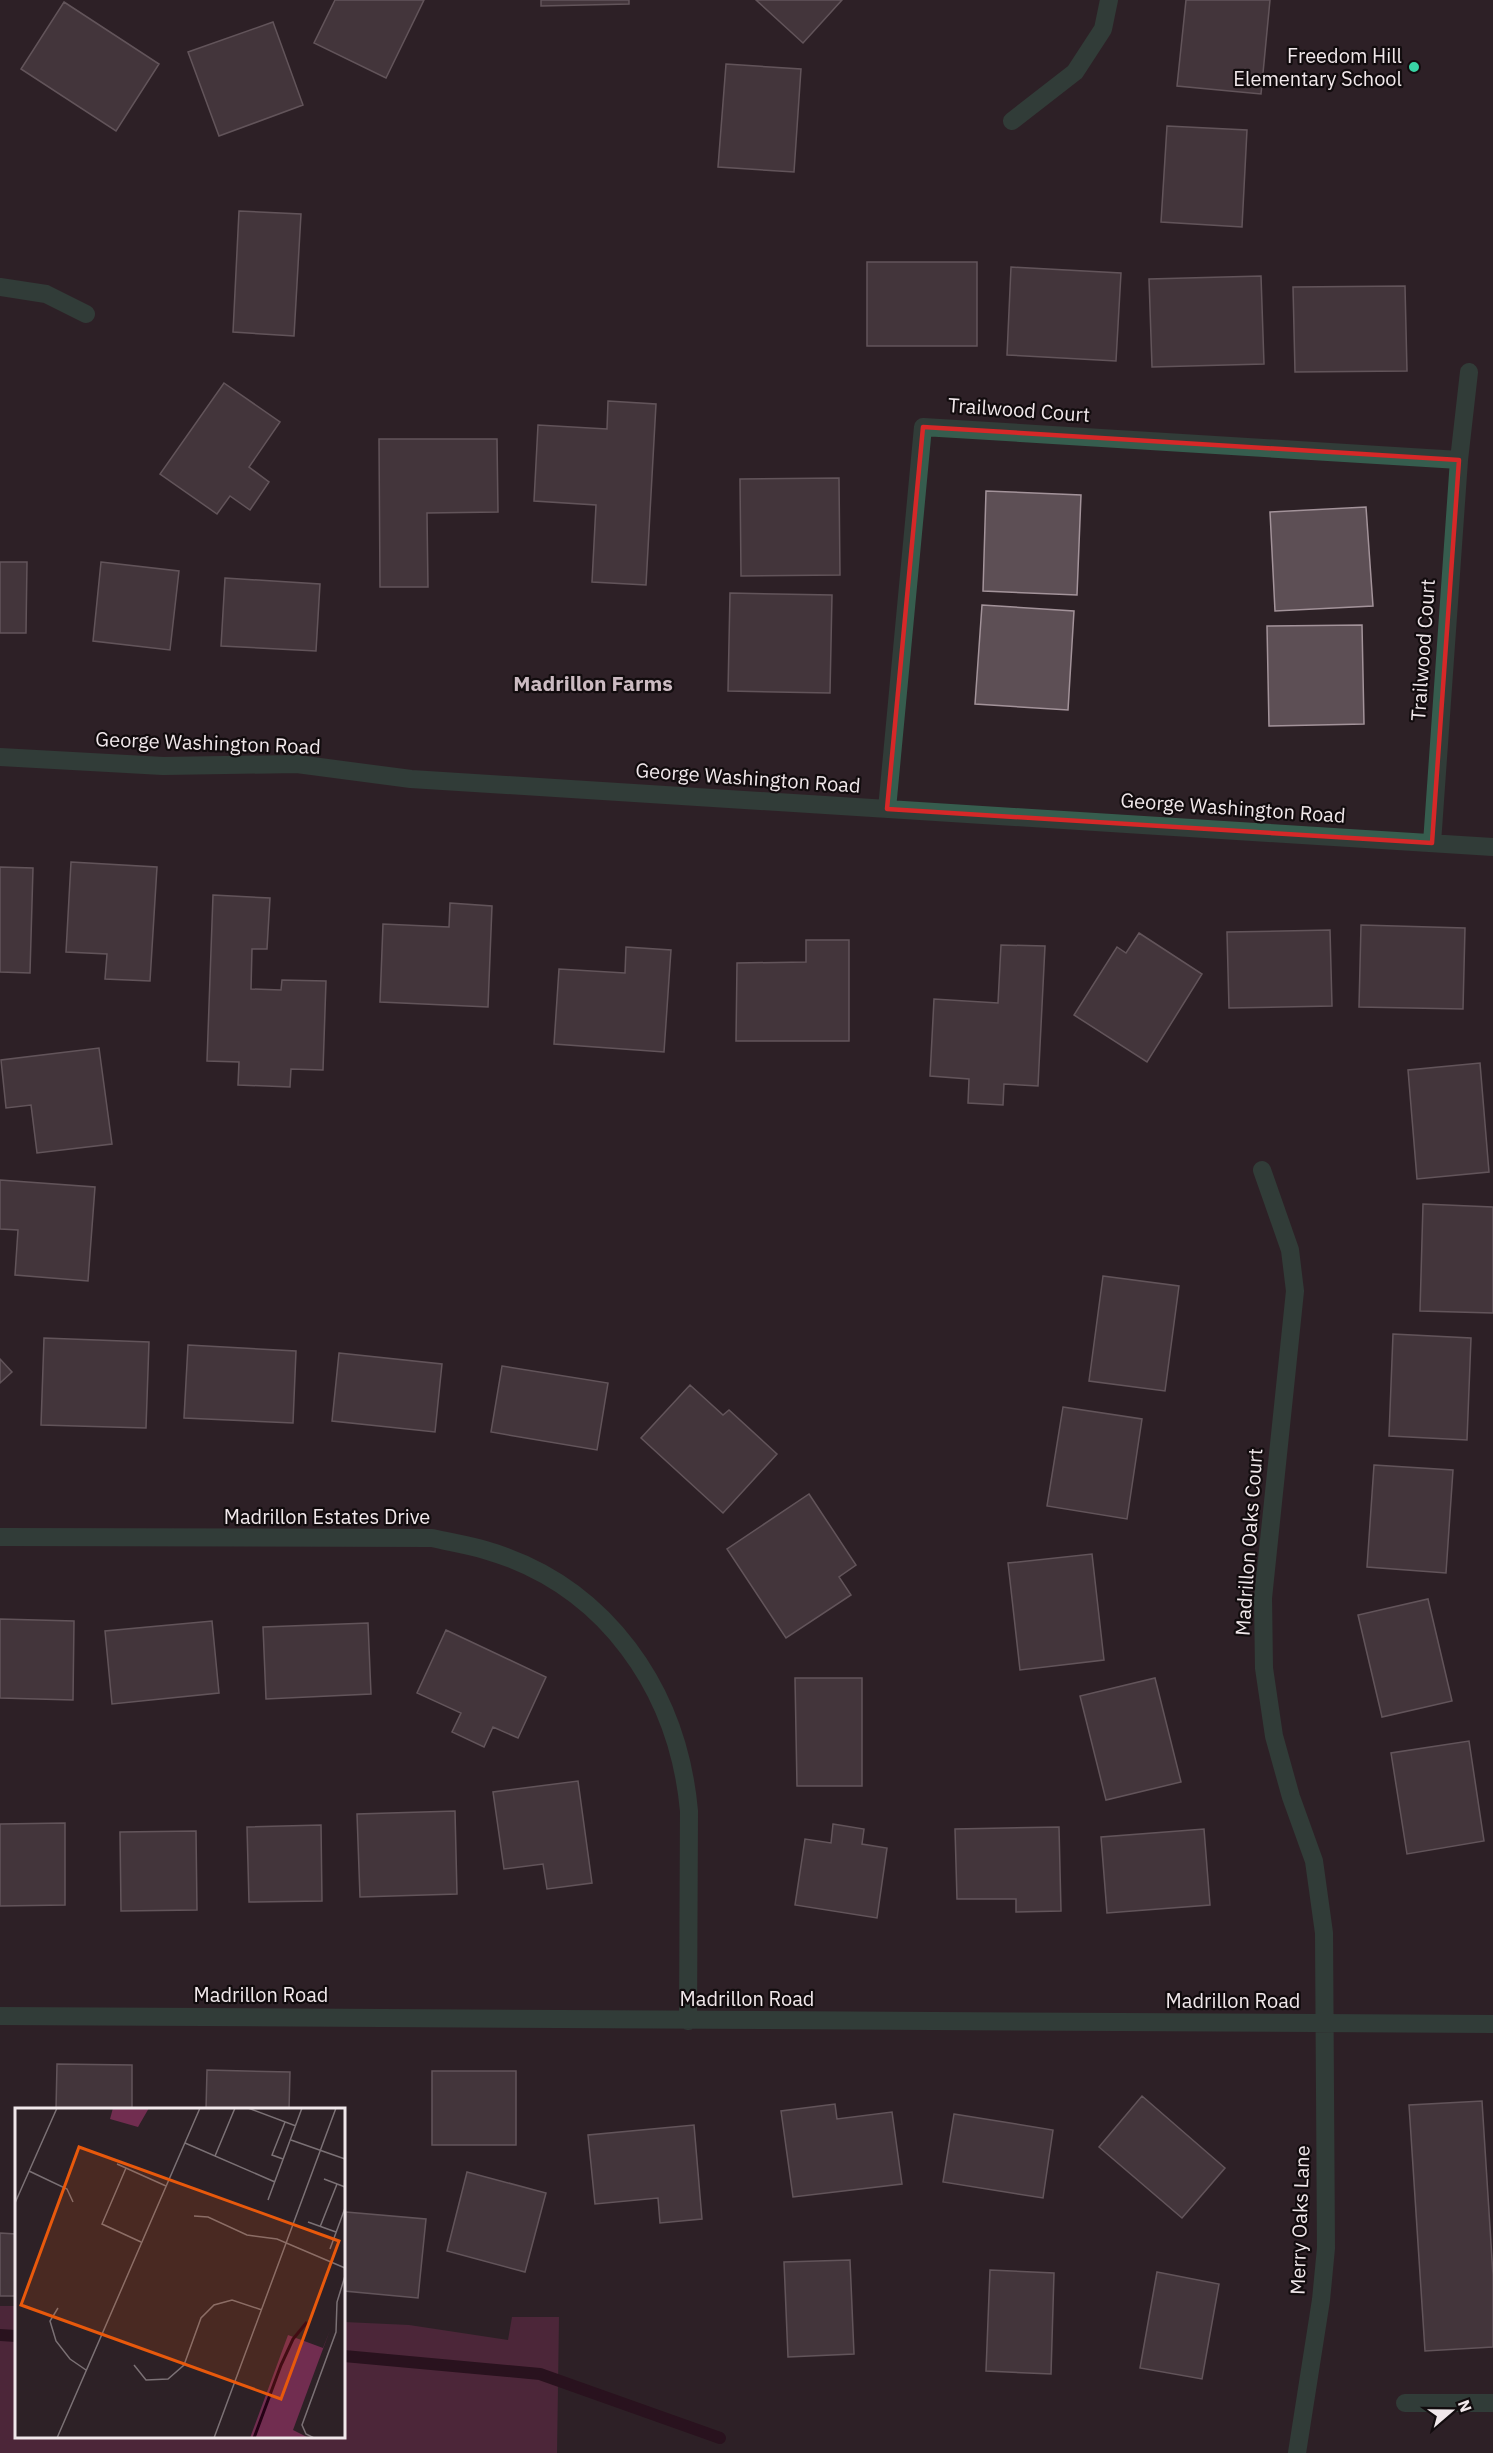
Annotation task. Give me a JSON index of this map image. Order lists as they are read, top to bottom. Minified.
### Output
{"streets":{"street":["Trailwood Court","George Washington Road","Madrillon Estates Drive","Madrillon Oaks Court","Madrillon Road","Merry Oaks Lane"]},"crossings":[["Trailwood Court","George Washington Road"],["Madrillon Estates Drive","Madrillon Road"],["Madrillon Oaks Court","Madrillon Road"],["Madrillon Oaks Court","Merry Oaks Lane"],["Madrillon Road","Merry Oaks Lane"]],"districts":["Madrillon Farms"],"places":["Freedom Hill Elementary School"],"north":"right"}
